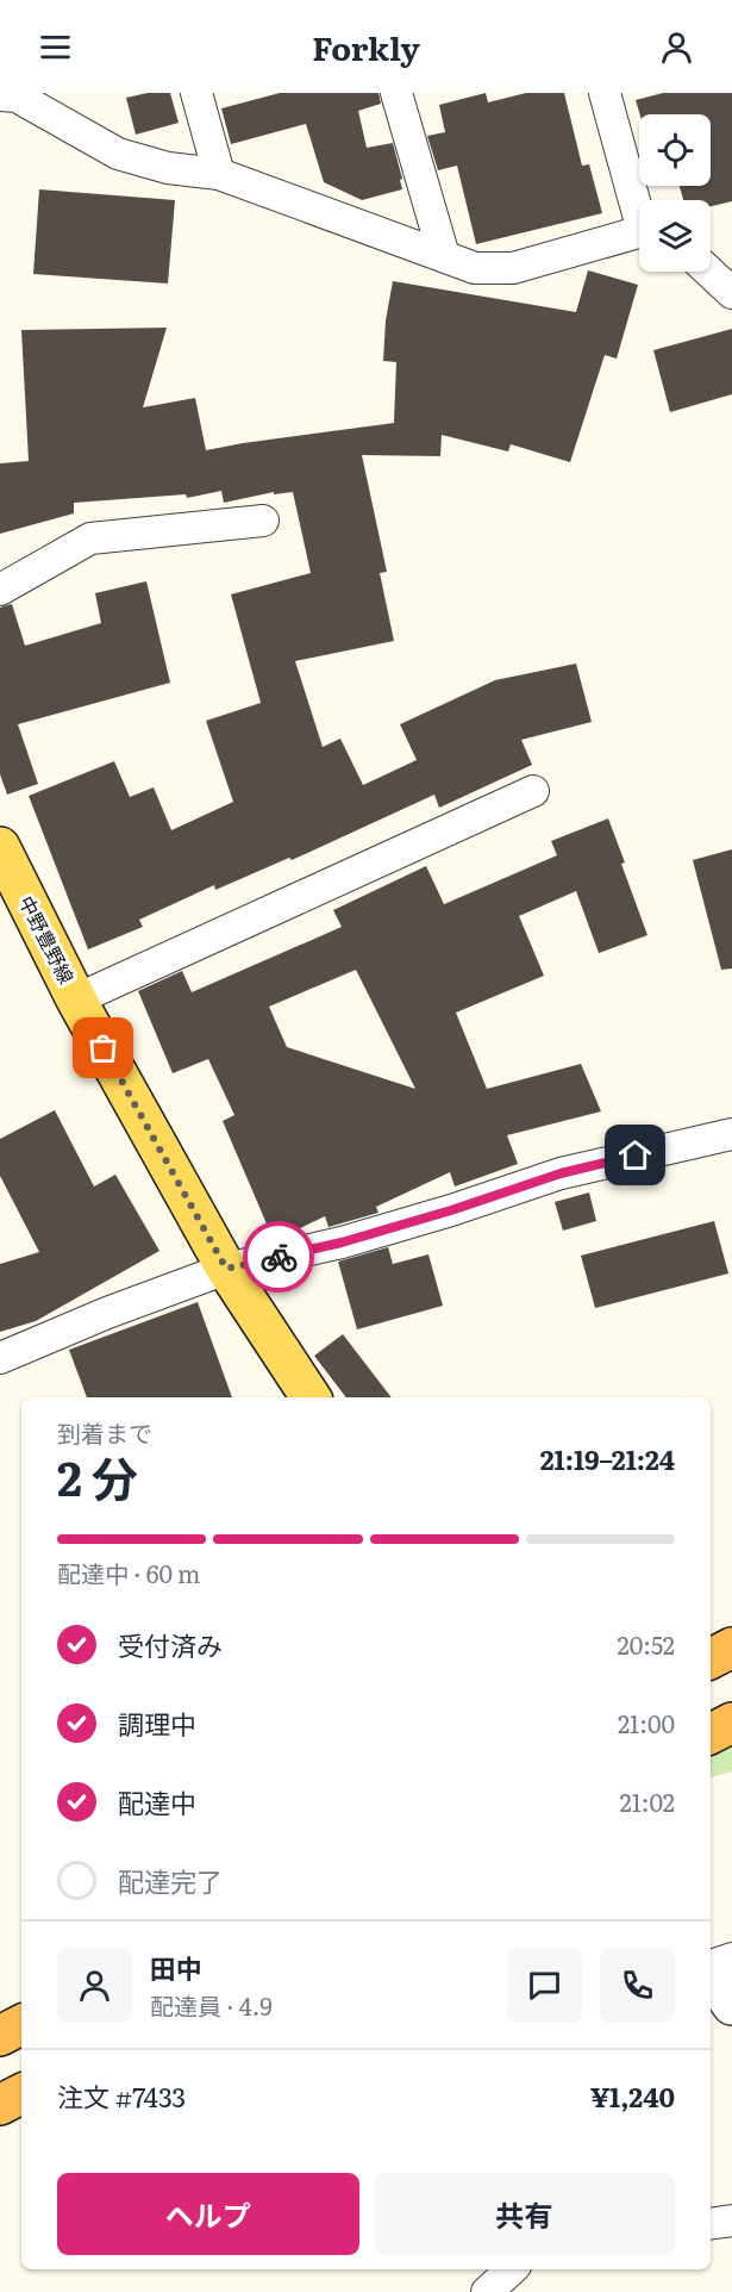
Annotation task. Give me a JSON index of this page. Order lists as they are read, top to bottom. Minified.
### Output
{"streets":{"main road":["中野豊野線"]},"page":{"header":"Forkly","heading":["2 分","到着まで","21:19–21:24"],"panel":["田中","配達員 · 4.9","注文 #7433","¥1,240"],"bar":"配達中 · 60 m","list":[["受付済み","20:52"],["調理中","21:00"],["配達中","21:02"],"配達完了"],"buttons":["ヘルプ","共有"]}}
